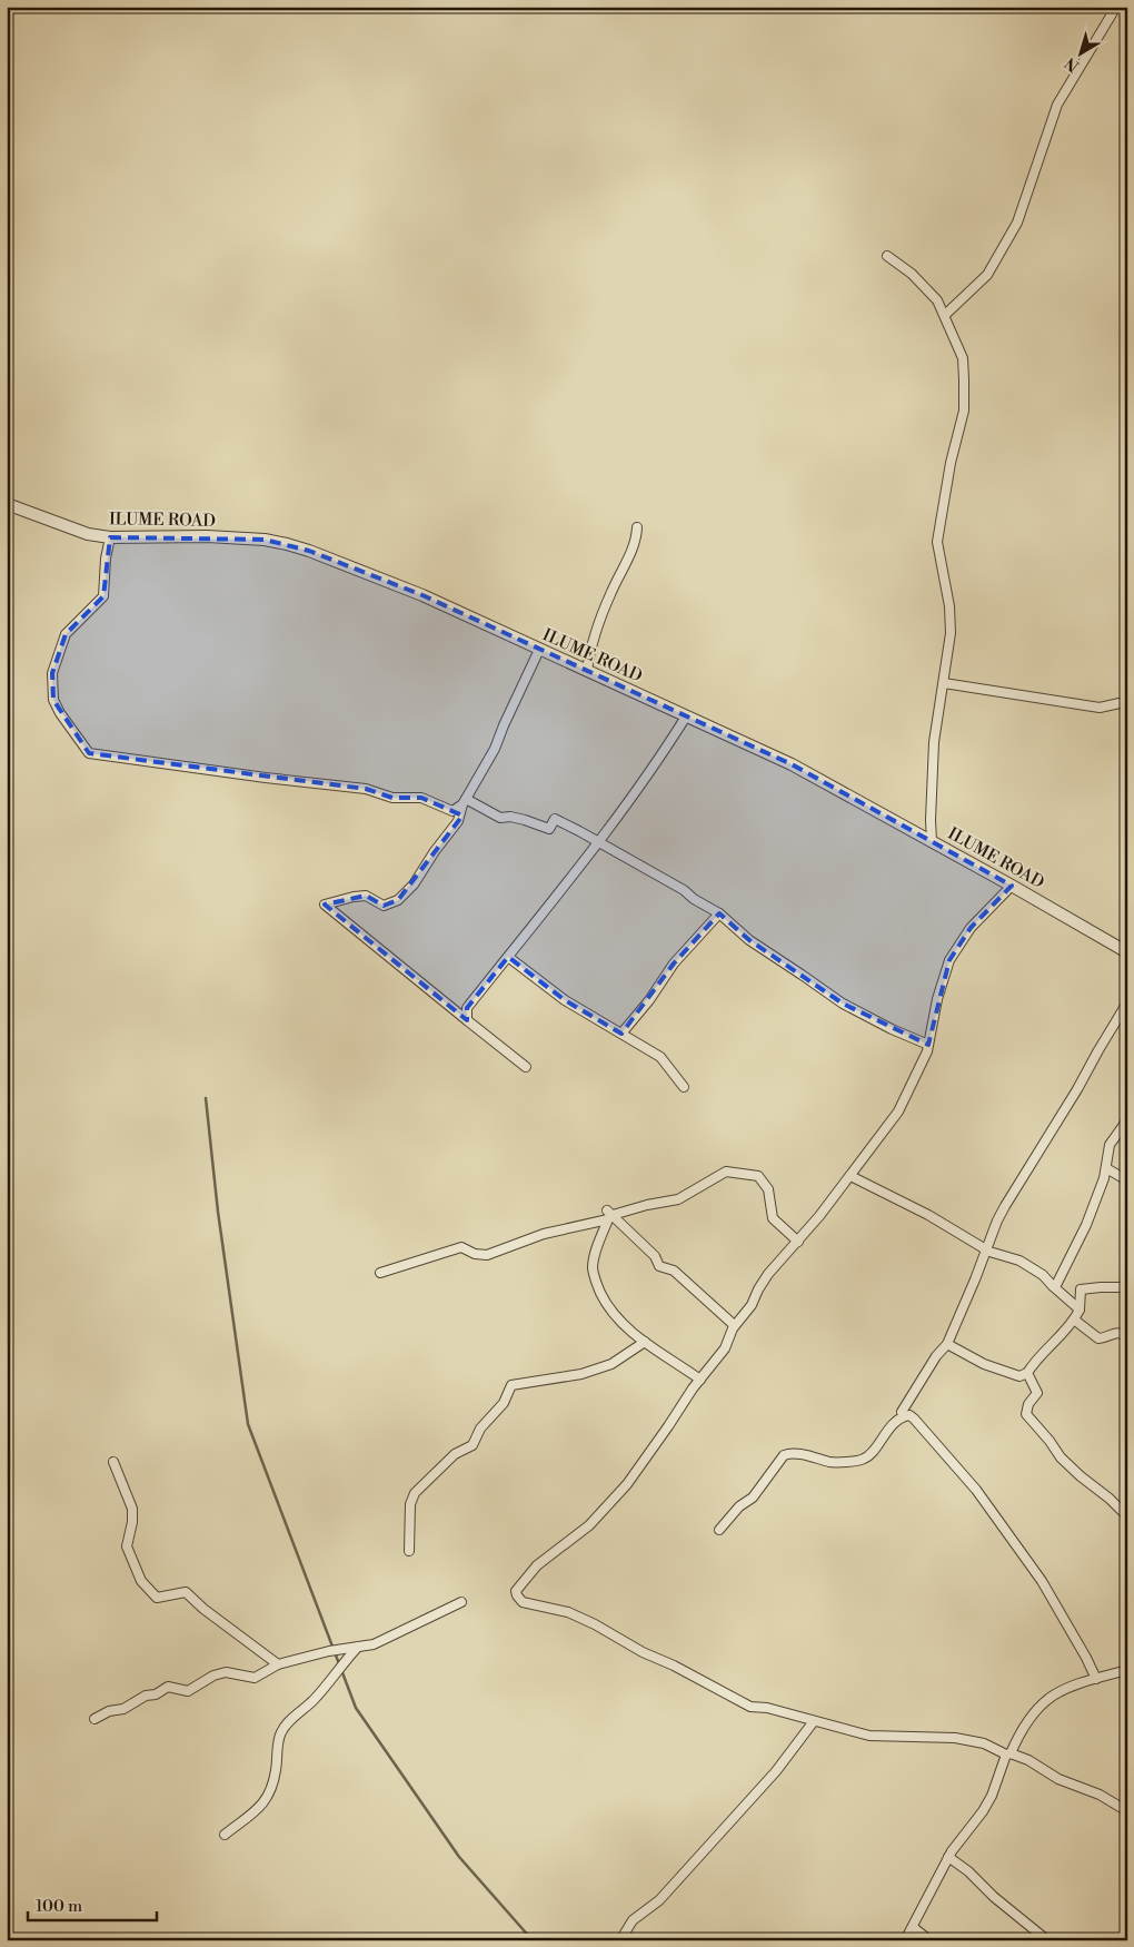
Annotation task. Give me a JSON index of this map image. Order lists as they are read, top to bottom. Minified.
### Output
{"streets":{"street":["ILUME ROAD"]},"scale_bar":"100 m","north":"bottom left"}
